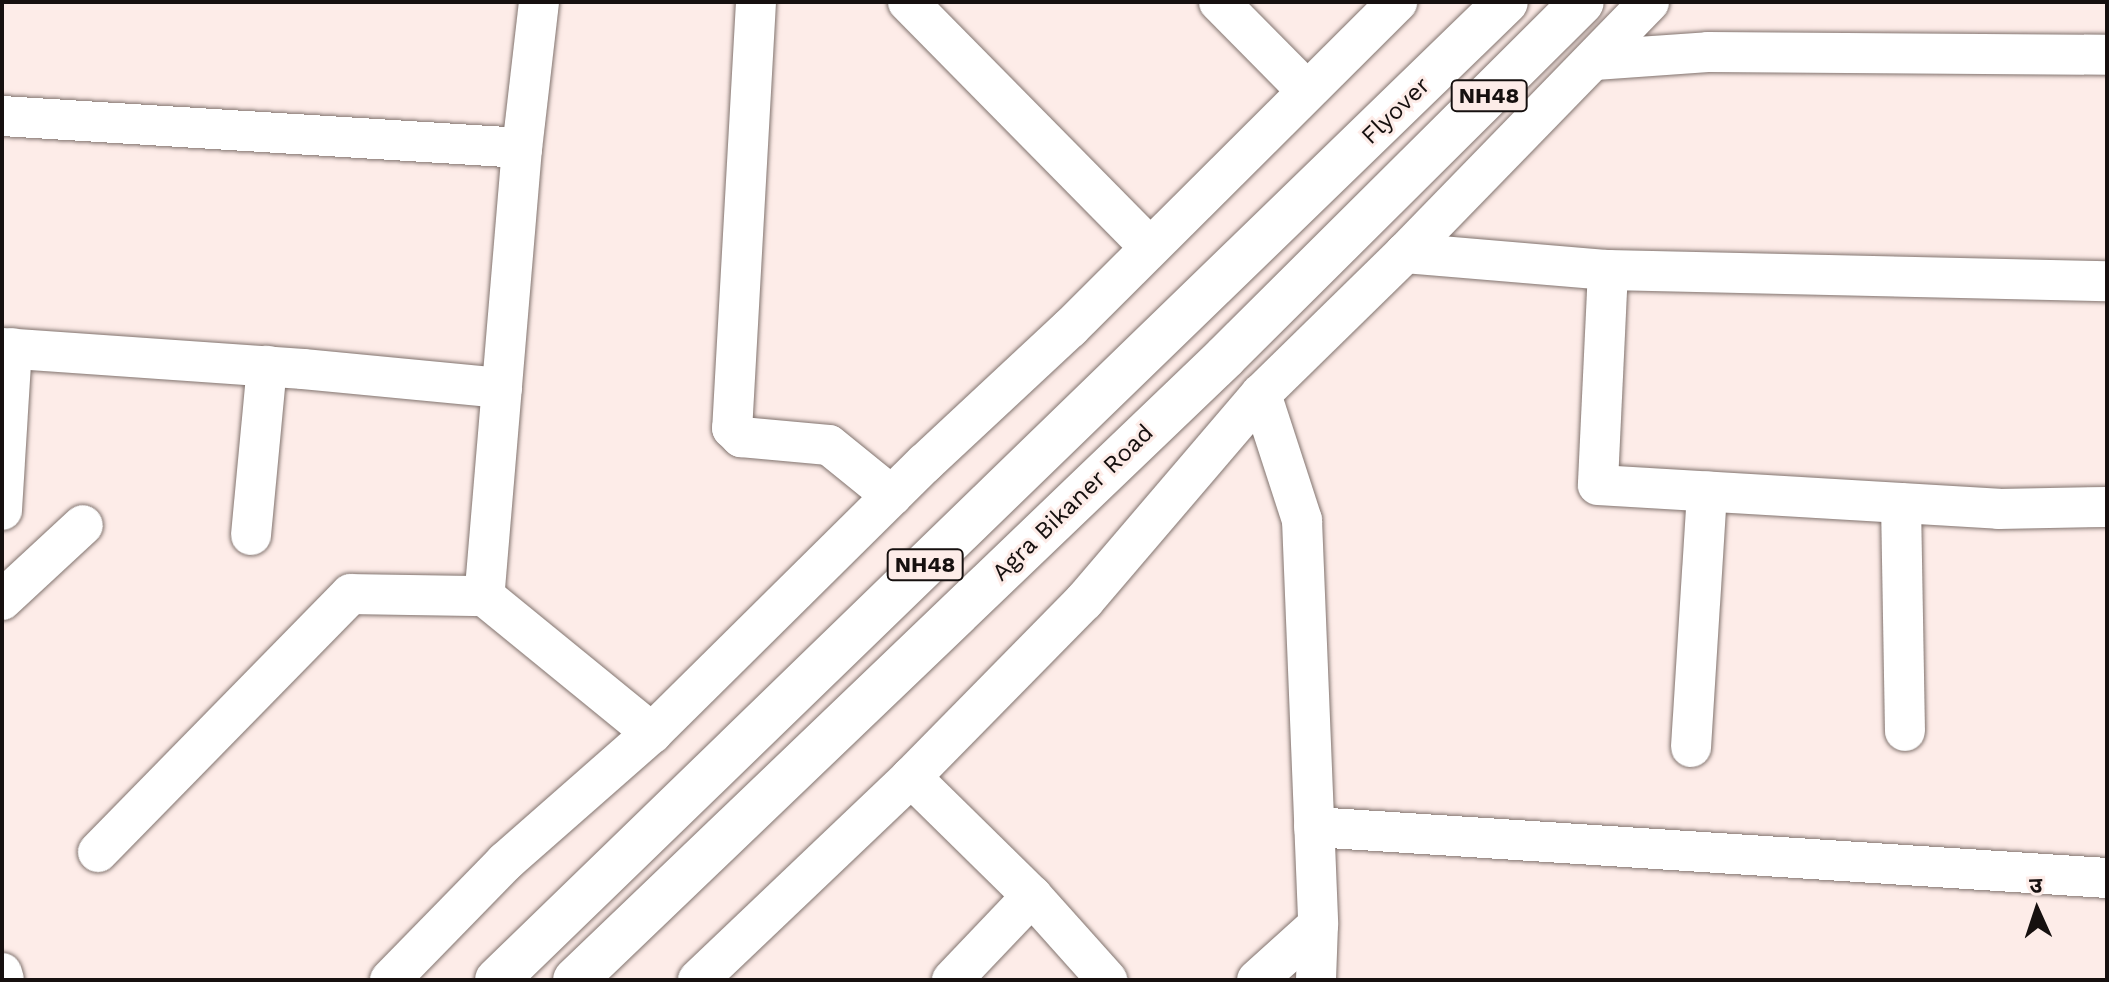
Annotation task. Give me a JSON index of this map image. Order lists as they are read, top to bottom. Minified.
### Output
{"streets":{"highway":["NH48","Flyover","Agra Bikaner Road"]},"north":"top"}
